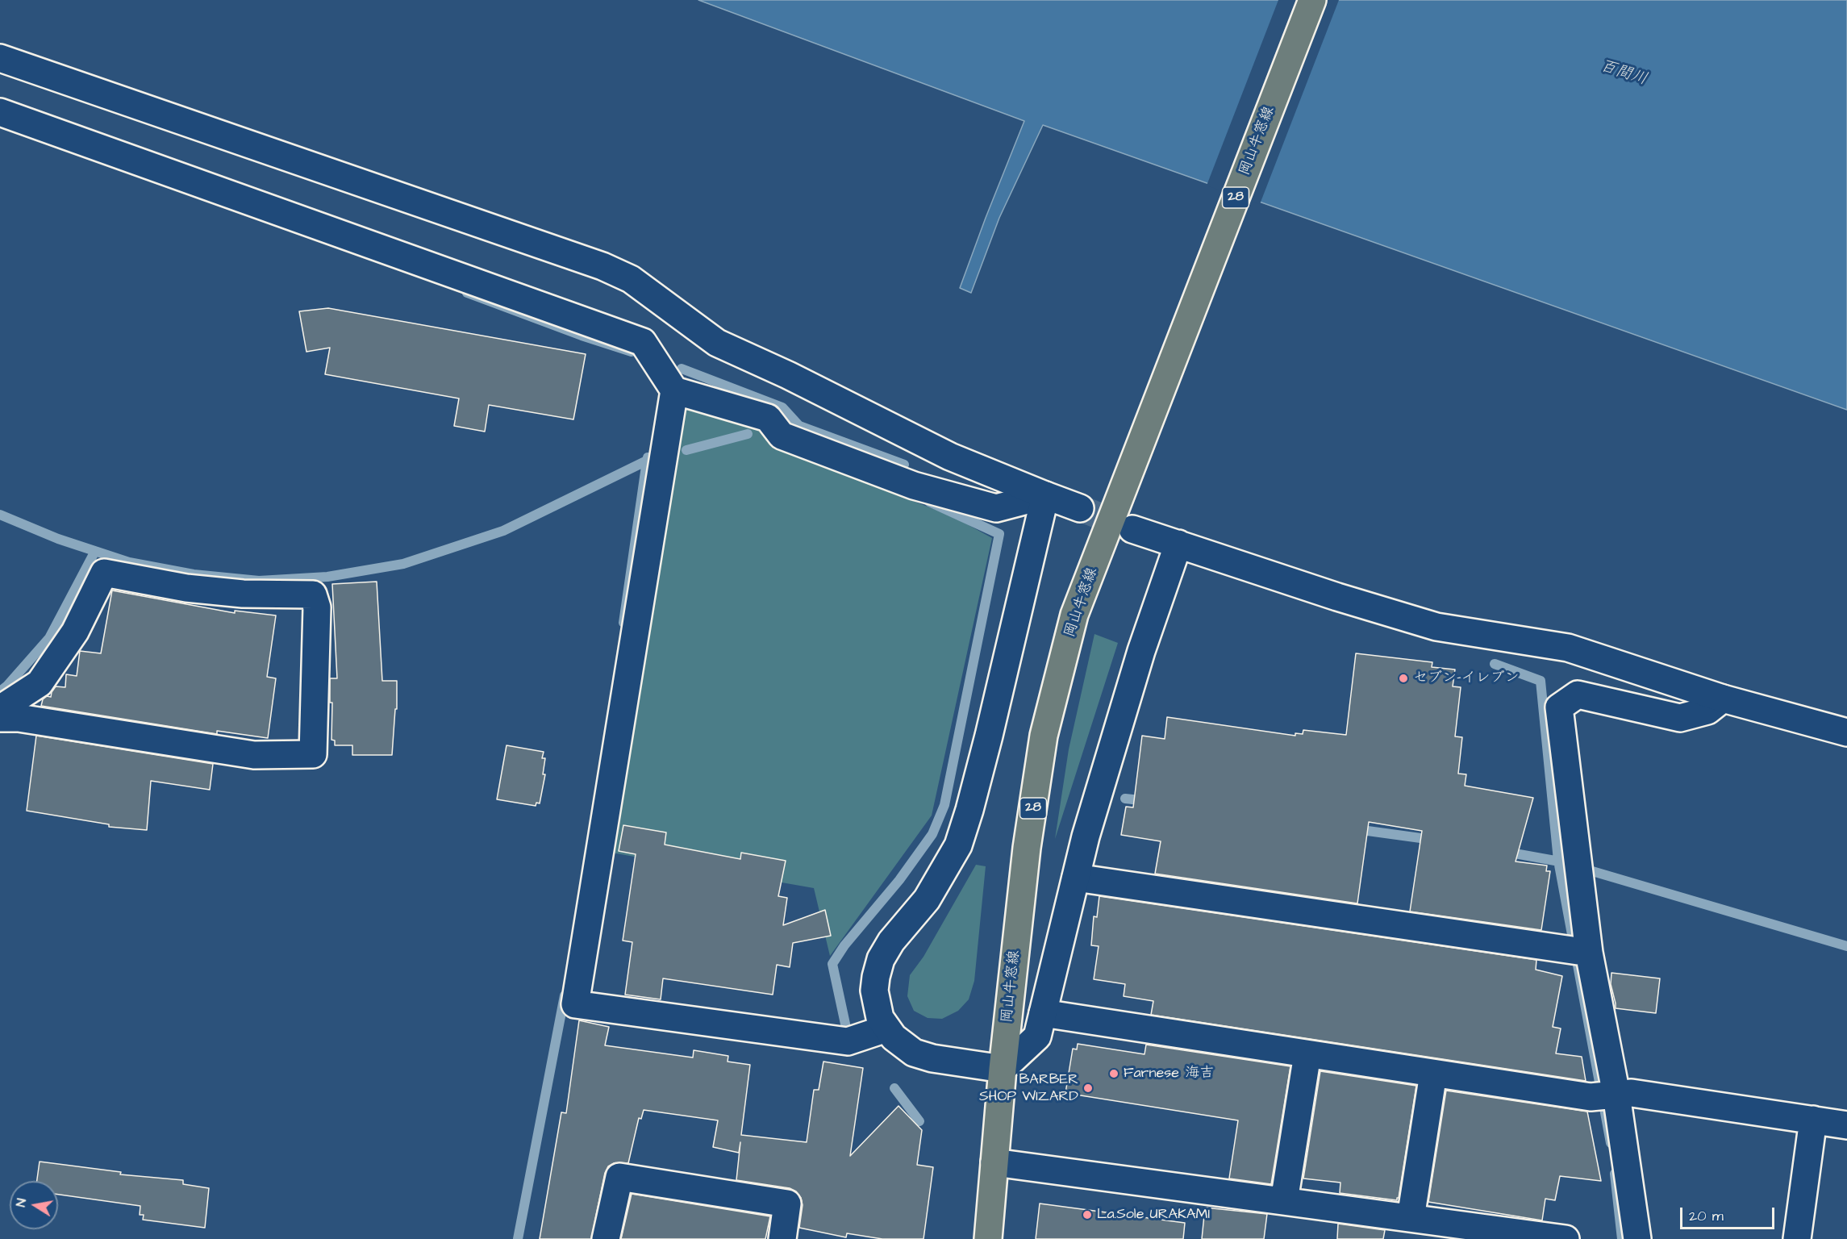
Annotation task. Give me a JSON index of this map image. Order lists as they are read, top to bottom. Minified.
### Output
{"streets":{"main road":["岡山牛窓線","28"]},"water":["百間川"],"places":["セブン-イレブン","Farnese 海吉","BARBER SHOP WIZARD","La.Sole URAKAMI"],"scale_bar":"20 m","north":"left"}
